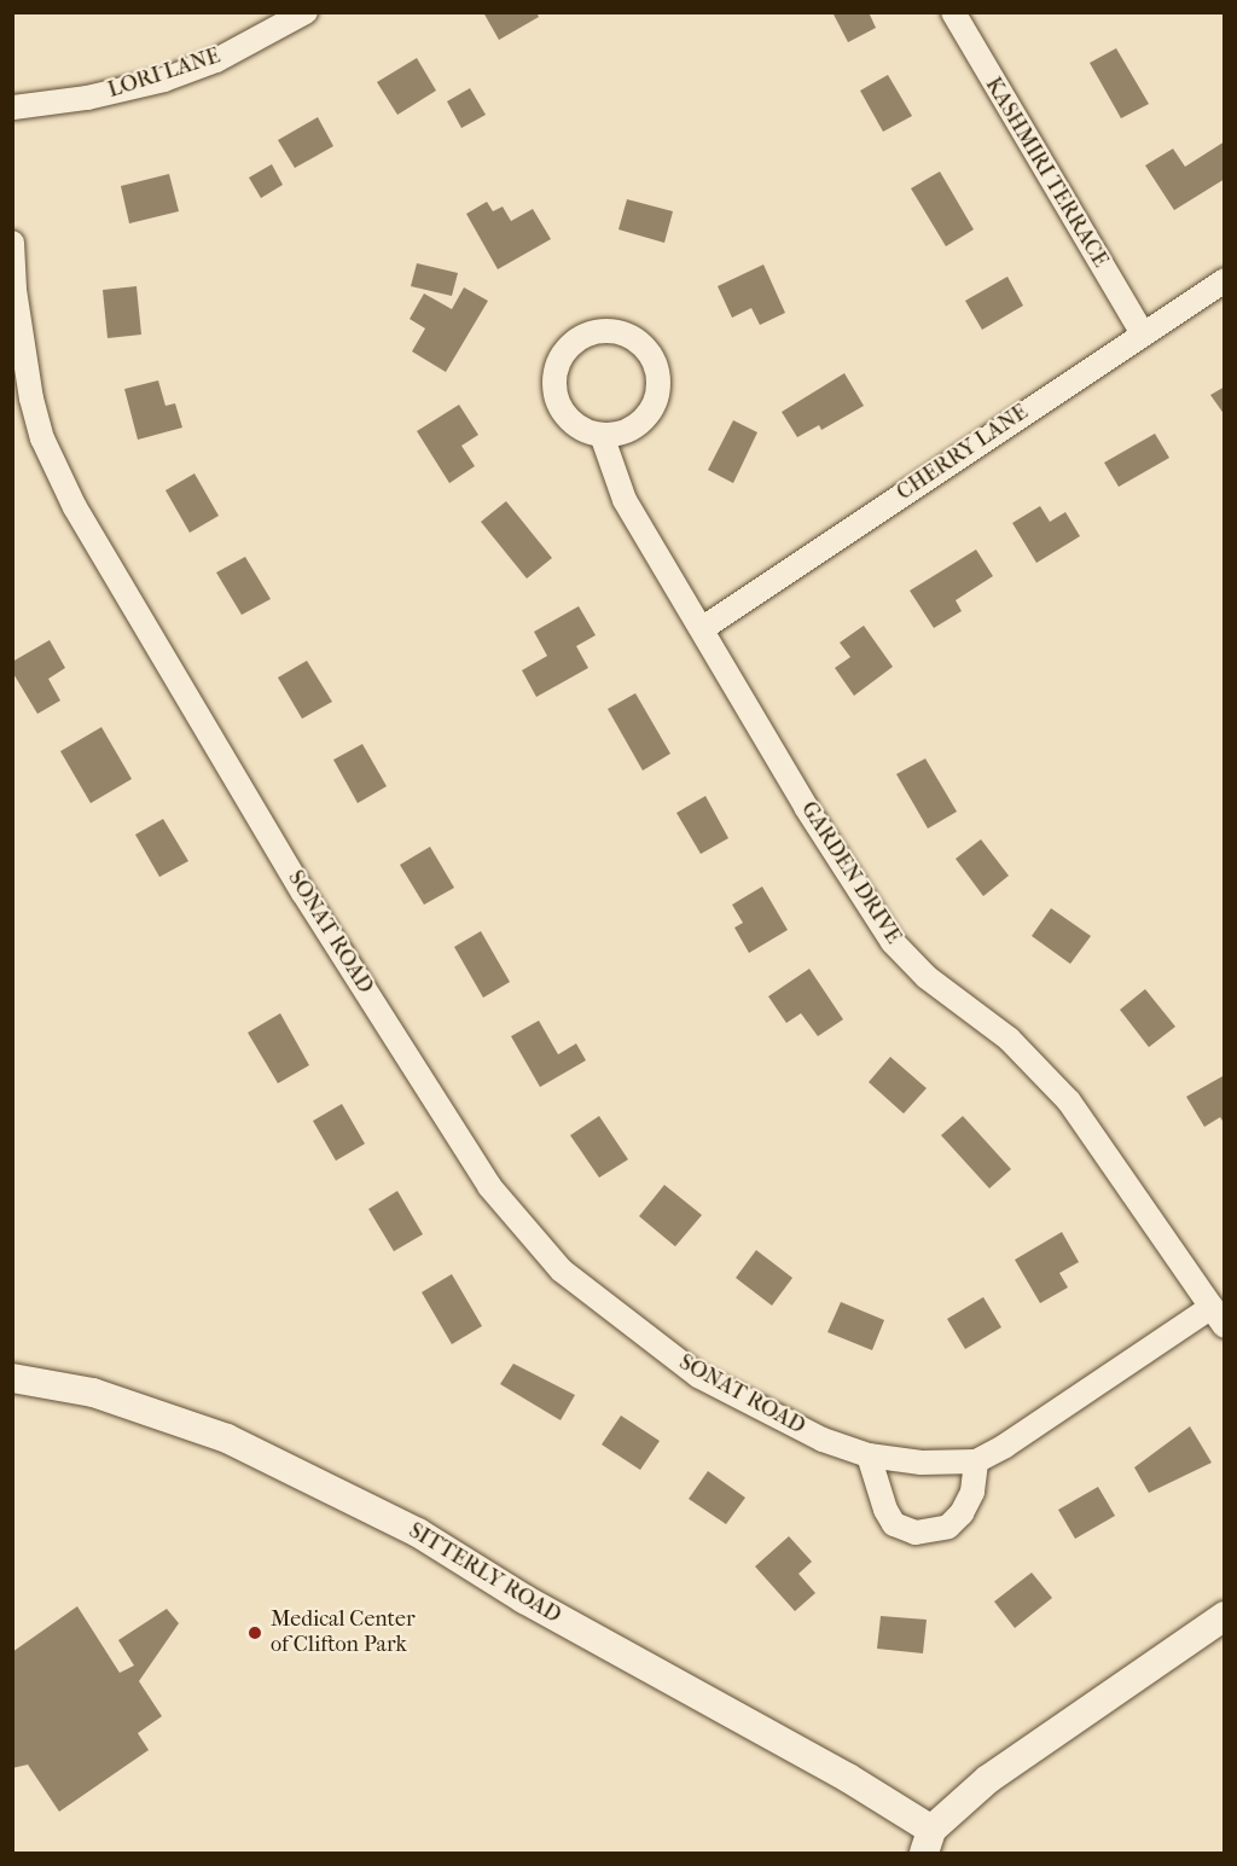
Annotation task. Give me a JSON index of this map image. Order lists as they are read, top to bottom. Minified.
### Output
{"streets":{"street":["LORI LANE","KASHMIRI TERRACE","CHERRY LANE","GARDEN DRIVE","SONAT ROAD","SITTERLY ROAD"]},"crossings":[["KASHMIRI TERRACE","CHERRY LANE"],["CHERRY LANE","GARDEN DRIVE"]],"places":["Medical Center of Clifton Park"]}
